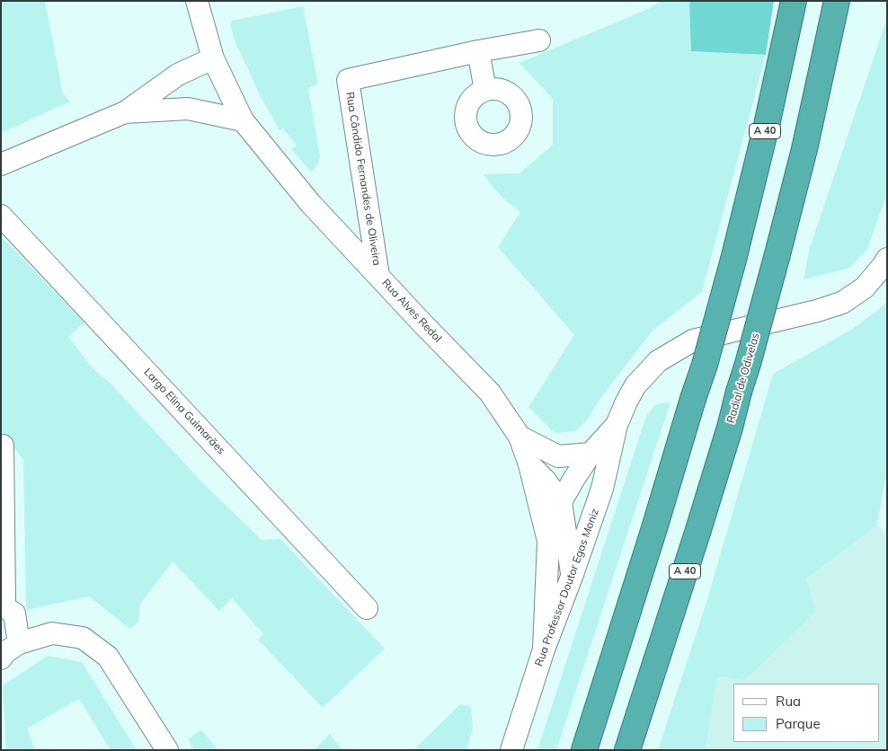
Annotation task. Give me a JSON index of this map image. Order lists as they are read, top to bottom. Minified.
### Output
{"streets":{"highway":["A 40","Radial de Odivelas"],"street":["Rua Cândido Fernandes de Oliveira","Rua Alves Redol","Largo Elina Guimarães","Rua Professor Doutor Egas Moniz"]},"crossings":[["Rua Cândido Fernandes de Oliveira","Rua Alves Redol"],["Rua Alves Redol","Rua Professor Doutor Egas Moniz"]],"legend":["Rua","Parque"]}
